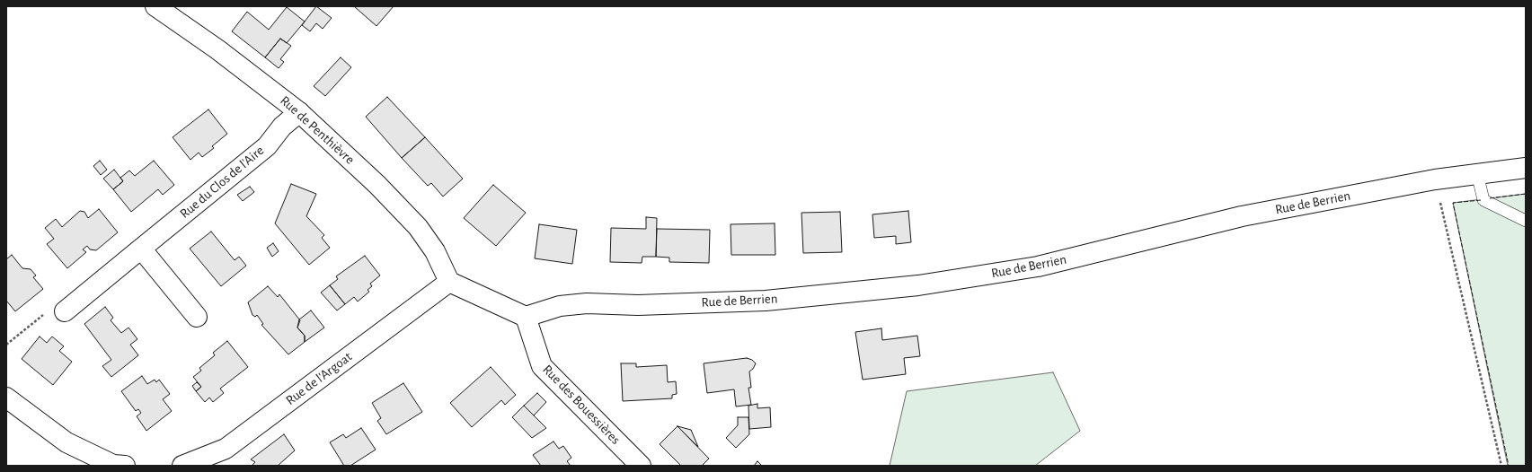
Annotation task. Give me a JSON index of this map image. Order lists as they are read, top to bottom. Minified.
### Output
{"streets":{"street":["Rue de Penthièvre","Rue du Clos de l'Aire","Rue de Berrien","Rue de l'Argoat","Rue des Bouessières"]},"crossings":[["Rue de Penthièvre","Rue du Clos de l'Aire"],["Rue de Penthièvre","Rue de l'Argoat"],["Rue de Berrien","Rue des Bouessières"]]}
